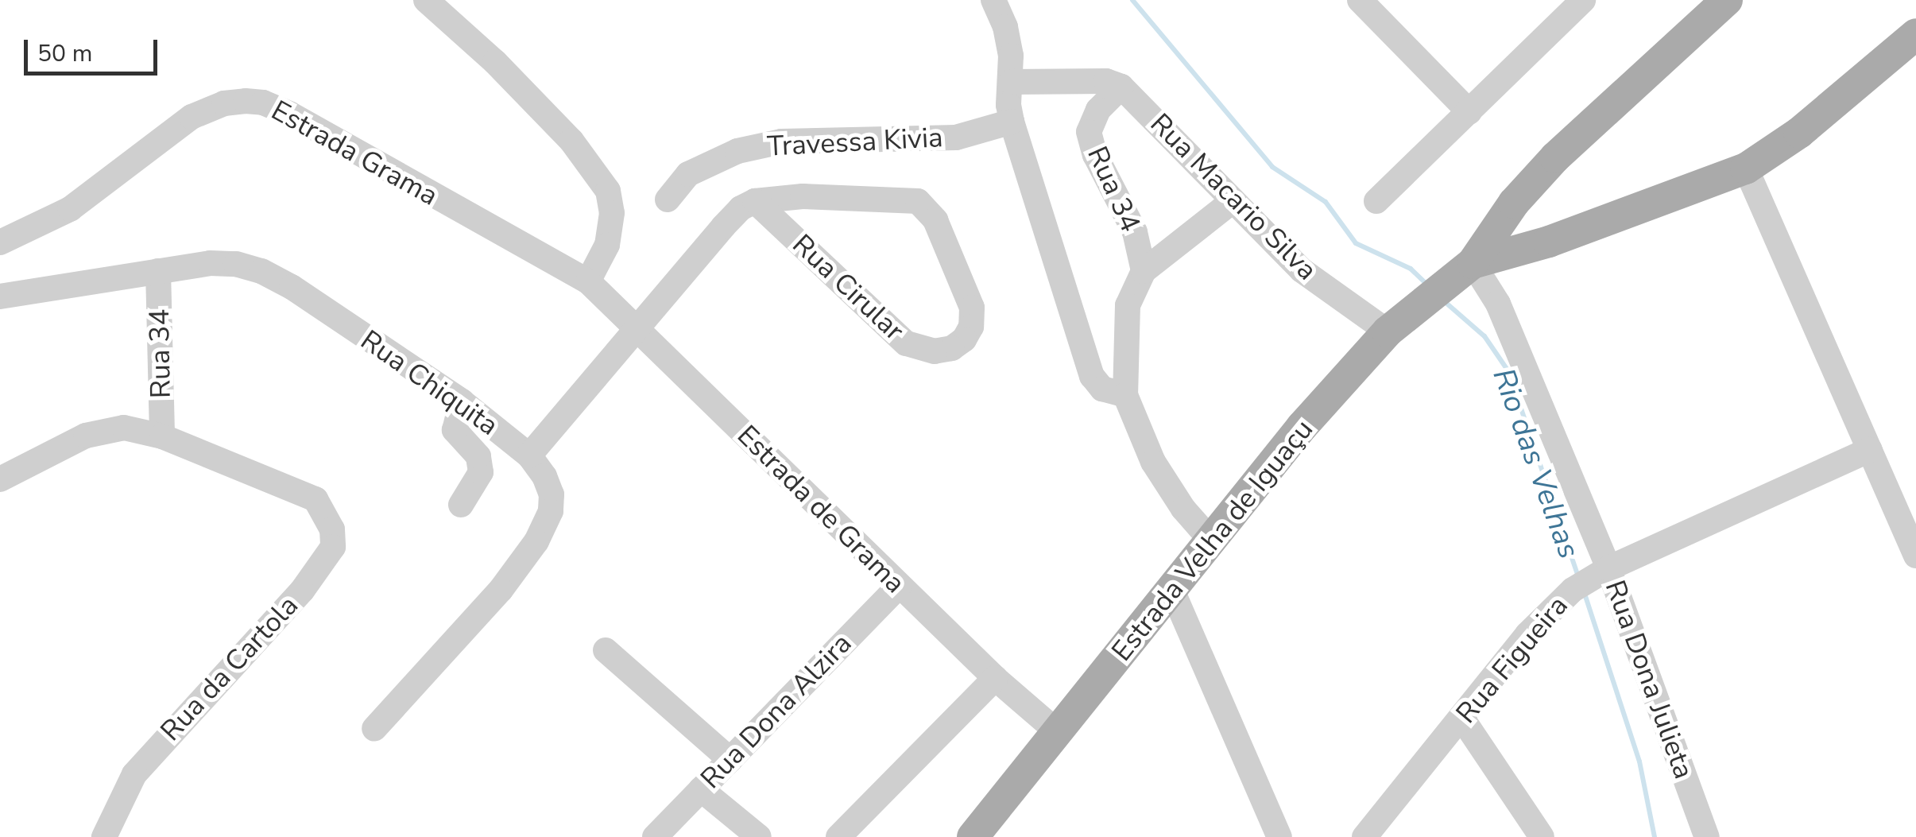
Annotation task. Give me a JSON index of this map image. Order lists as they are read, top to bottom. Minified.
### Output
{"streets":{"main road":["Estrada Velha de Iguaçu"],"street":["Travessa Kivia","Estrada Grama","Rua 34","Rua Macario Silva","Rua Cirular","Rua Chiquita","Estrada de Grama","Rua Figueira","Rua da Cartola","Rua Dona Julieta","Rua Dona Alzira"]},"crossings":[["Estrada Grama","Estrada de Grama"],["Rua 34","Rua Macario Silva"],["Rua 34","Rua Chiquita"],["Rua 34","Rua da Cartola"],["Rua Macario Silva","Estrada Velha de Iguaçu"],["Estrada de Grama","Estrada Velha de Iguaçu"],["Estrada de Grama","Rua Dona Alzira"],["Estrada Velha de Iguaçu","Rua Dona Julieta"],["Rua Figueira","Rua Dona Julieta"]],"water":["Rio das Velhas"],"scale_bar":"50 m"}
